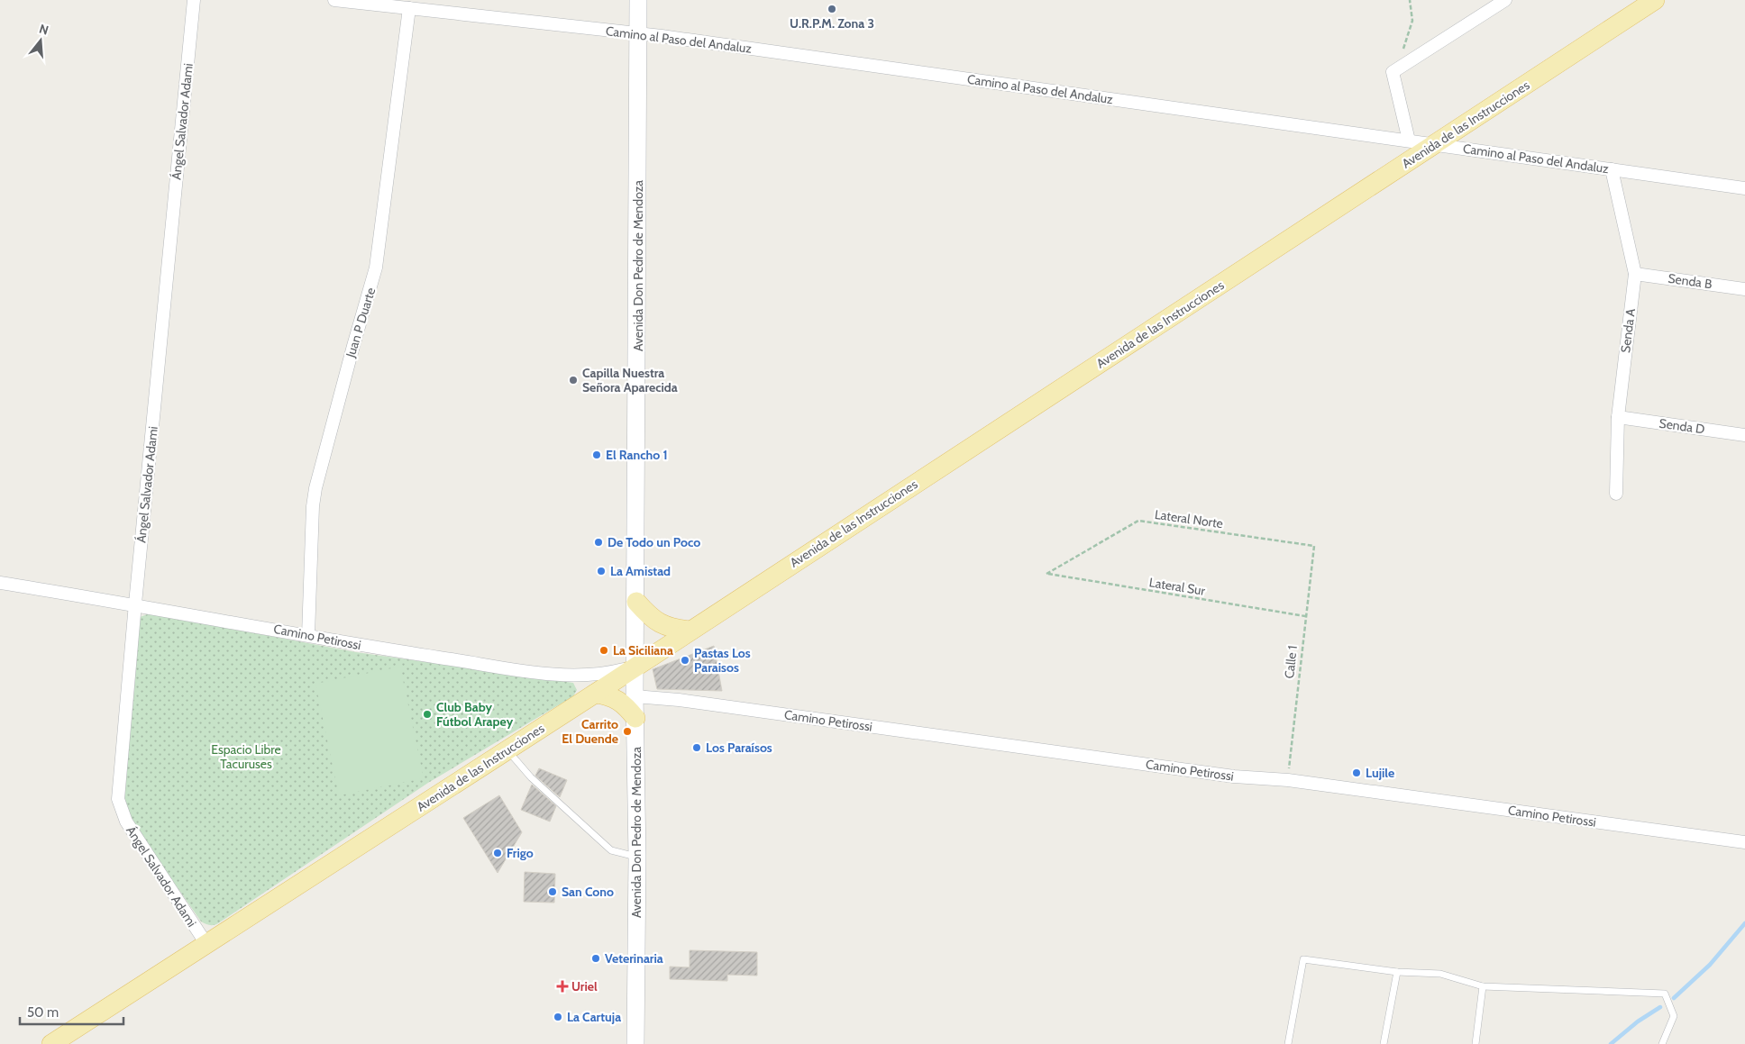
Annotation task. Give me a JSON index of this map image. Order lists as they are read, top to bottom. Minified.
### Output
{"streets":{"main road":["Avenida de las Instrucciones"],"street":["Camino al Paso del Andaluz","Ángel Salvador Adami","Avenida Don Pedro de Mendoza","Senda B","Juan P Duarte","Senda A","Senda D","Camino Petirossi"],"path":["Lateral Norte","Lateral Sur","Calle 1"]},"crossings":[["Camino al Paso del Andaluz","Avenida de las Instrucciones"],["Camino al Paso del Andaluz","Avenida Don Pedro de Mendoza"],["Camino al Paso del Andaluz","Juan P Duarte"],["Camino al Paso del Andaluz","Senda A"],["Ángel Salvador Adami","Avenida de las Instrucciones"],["Ángel Salvador Adami","Camino Petirossi"],["Avenida de las Instrucciones","Avenida Don Pedro de Mendoza"],["Avenida de las Instrucciones","Camino Petirossi"],["Avenida Don Pedro de Mendoza","Camino Petirossi"],["Senda B","Senda A"],["Juan P Duarte","Camino Petirossi"],["Senda A","Senda D"],["Lateral Norte","Lateral Sur"],["Lateral Norte","Calle 1"],["Lateral Sur","Calle 1"],["Camino Petirossi","Calle 1"]],"parks":["Espacio Libre Tacuruses"],"places":{"other":["U.R.P.M. Zona 3","Capilla Nuestra Señora Aparecida","El Rancho 1","De Todo un Poco","La Amistad","La Siciliana","Pastas Los Paraisos","Club Baby Fútbol Arapey","Carrito El Duende","Los Paraísos","Lujile","Frigo","San Cono","Veterinaria","La Cartuja"],"health":["Uriel"]},"scale_bar":"50 m","north":"top"}
